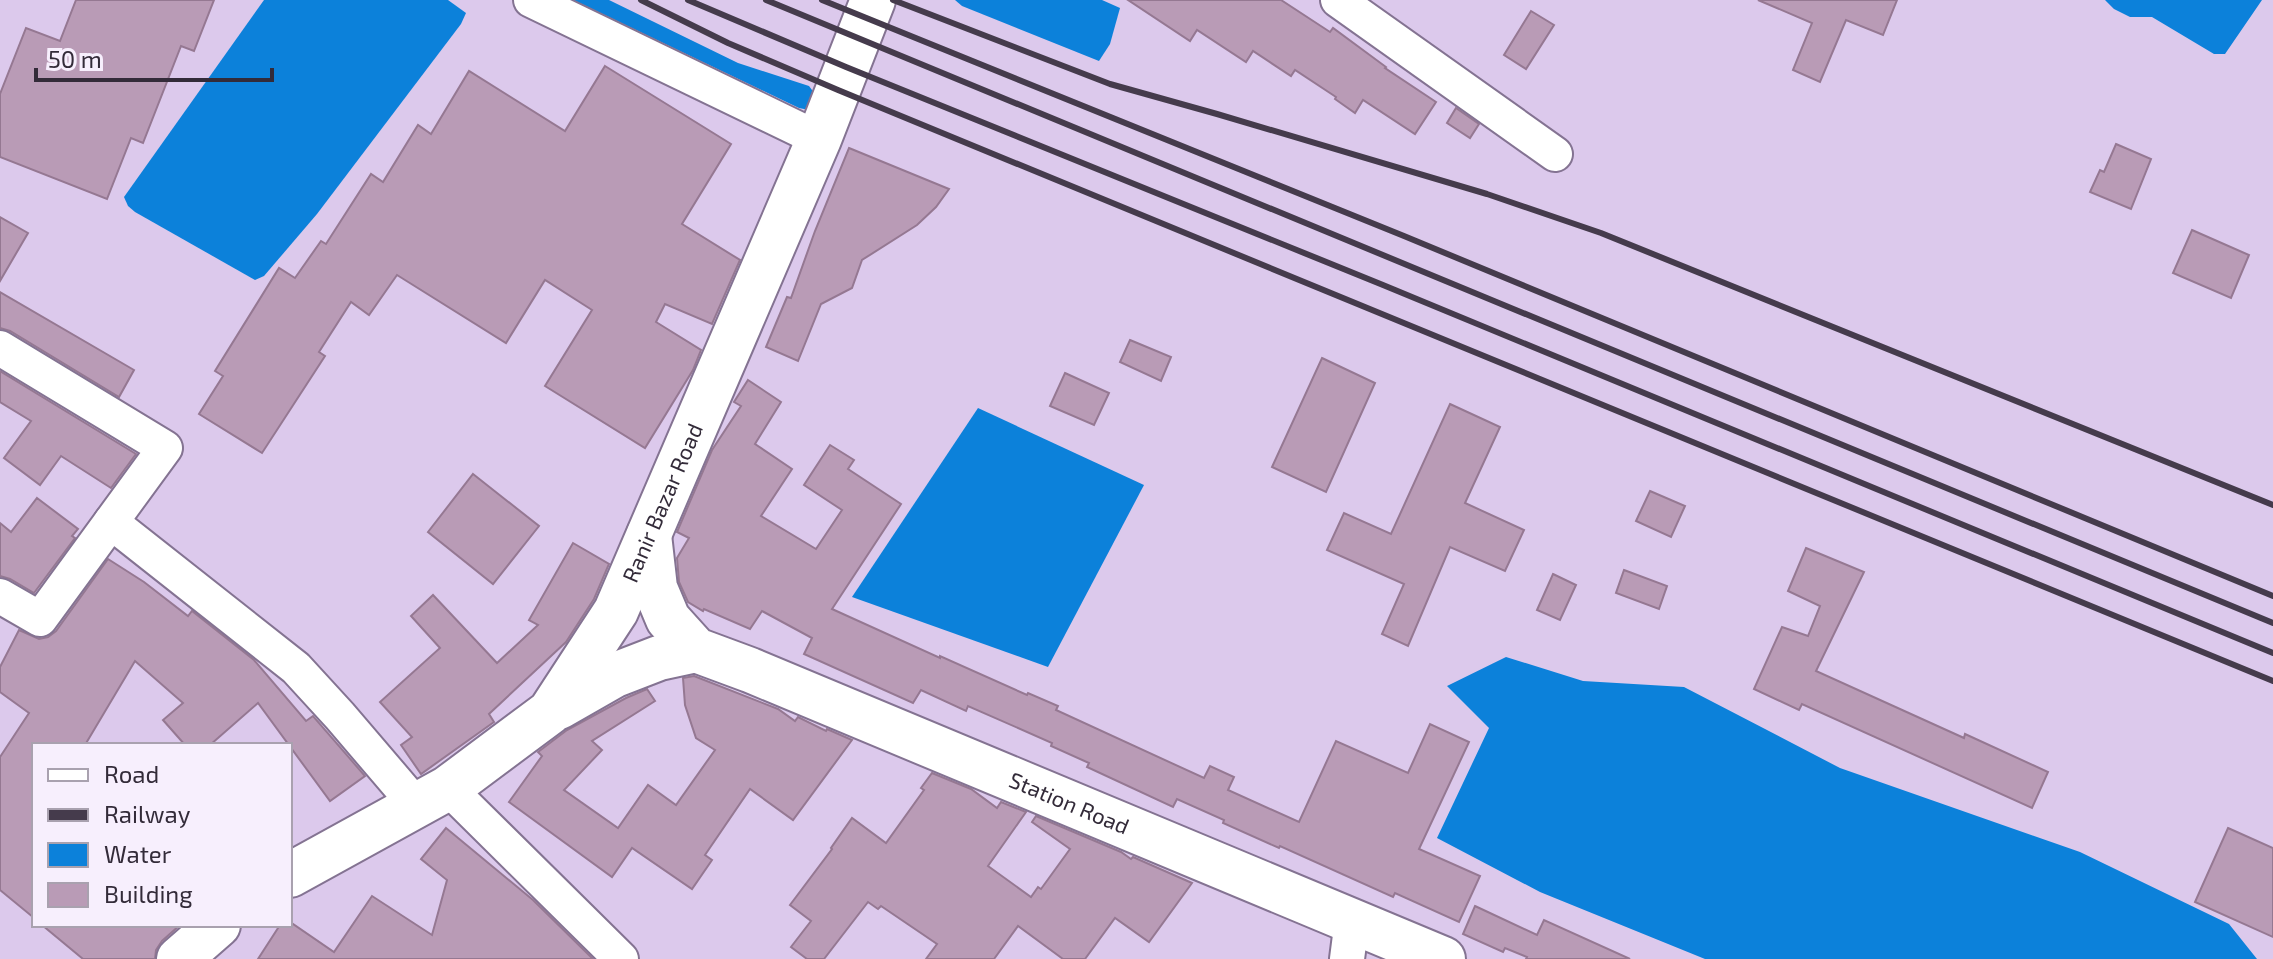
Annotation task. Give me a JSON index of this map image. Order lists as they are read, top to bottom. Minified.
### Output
{"streets":{"main road":["Ranir Bazar Road","Station Road"]},"crossings":[["Ranir Bazar Road","Station Road"]],"legend":["Road","Railway","Water","Building"],"scale_bar":"50 m"}
